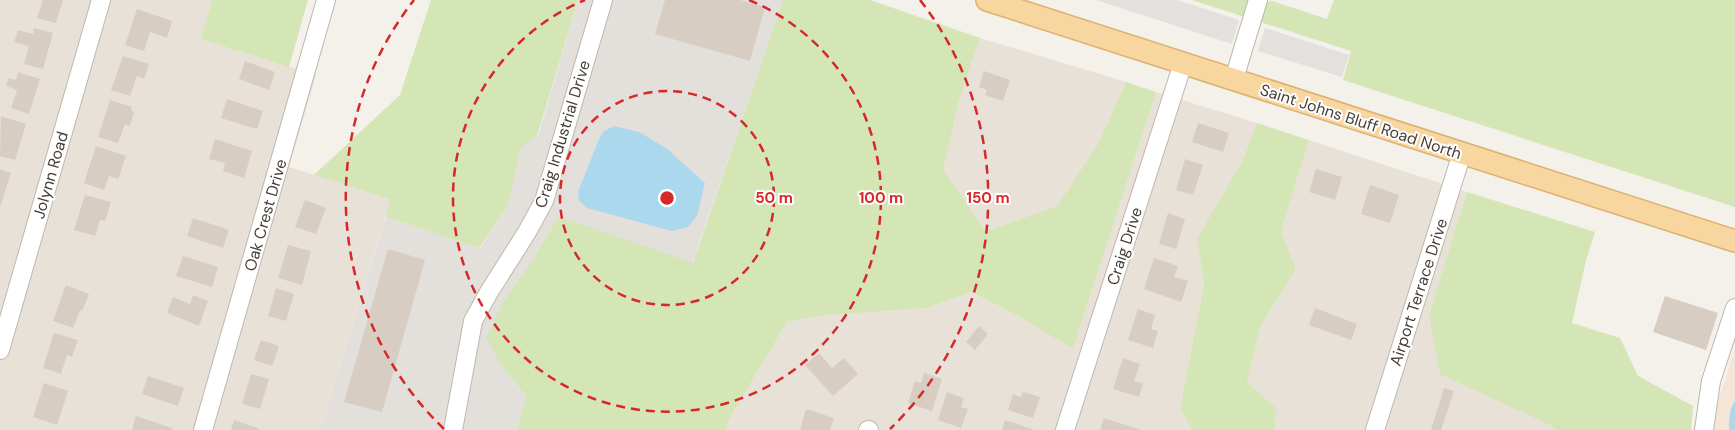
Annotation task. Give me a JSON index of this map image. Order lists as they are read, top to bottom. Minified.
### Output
{"streets":{"main road":["Saint Johns Bluff Road North"],"street":["Craig Industrial Drive","Jolynn Road","Oak Crest Drive","Craig Drive","Airport Terrace Drive"]},"crossings":[["Saint Johns Bluff Road North","Craig Drive"],["Saint Johns Bluff Road North","Airport Terrace Drive"]],"rings":["50 m","100 m","150 m"]}
